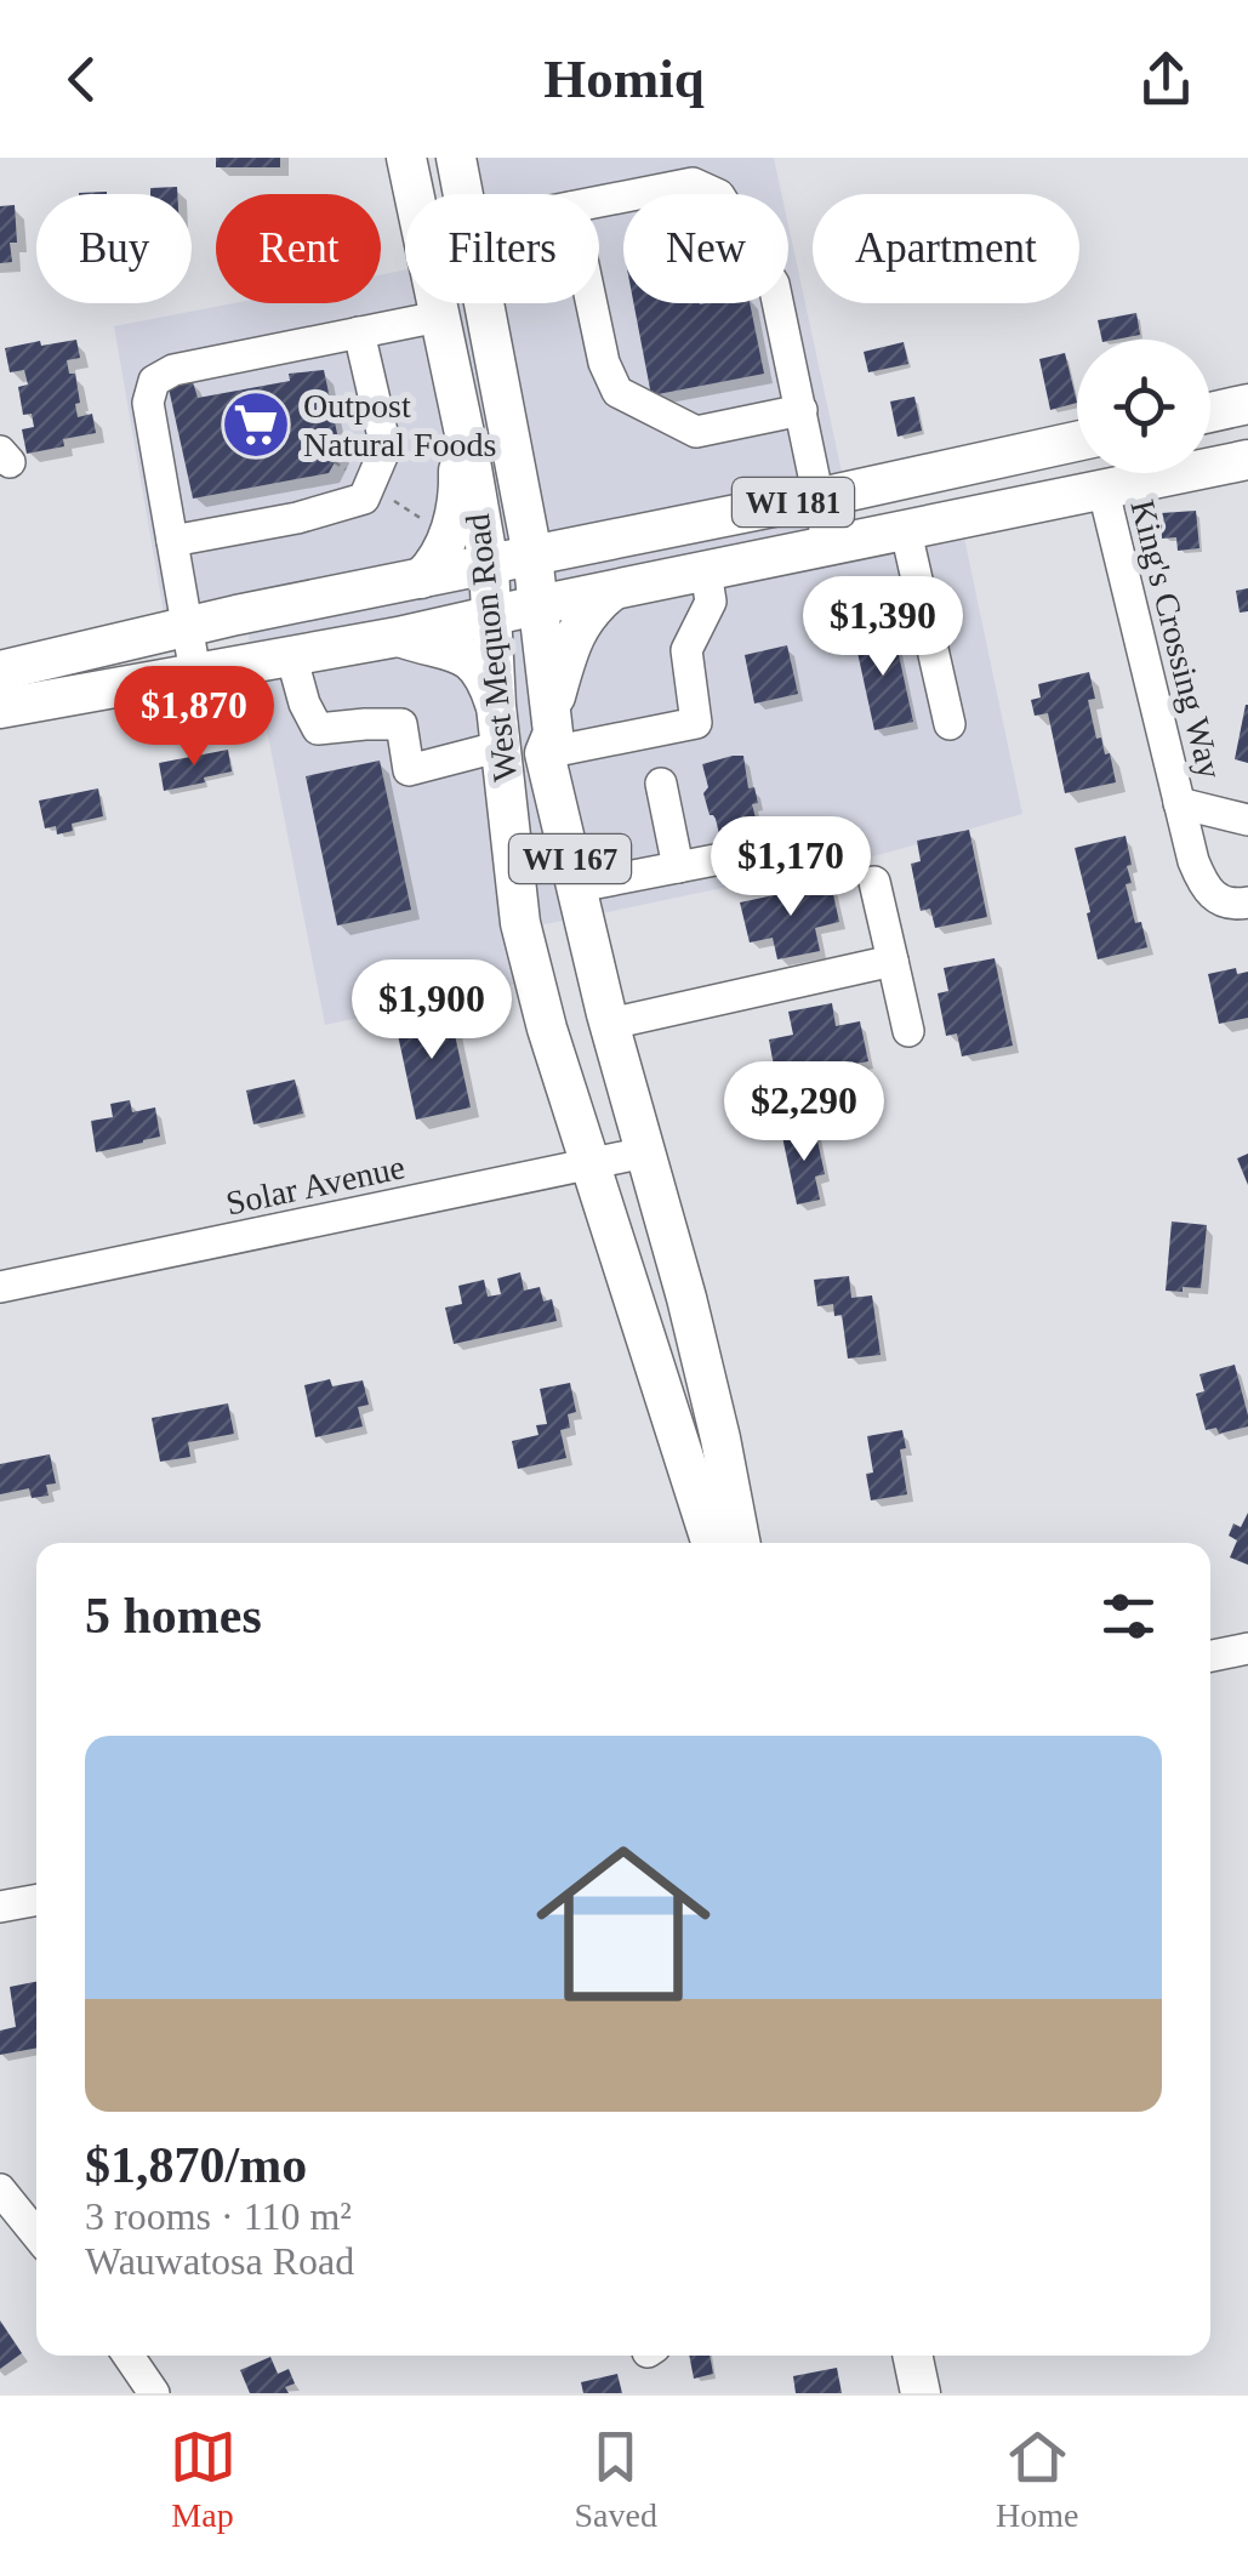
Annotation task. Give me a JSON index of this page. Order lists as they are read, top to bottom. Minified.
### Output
{"streets":{"main road":["WI 181","West Mequon Road","WI 167"],"street":["King's Crossing Way","Solar Avenue"]},"crossings":[["WI 181","King's Crossing Way"],["WI 181","West Mequon Road"],["West Mequon Road","Solar Avenue"]],"places":{"supermarket":["Outpost Natural Foods"]},"page":{"header":"Homiq","chip":["Buy","Rent","Filters","New","Apartment"],"price":["$1,390","$1,870","$1,170","$1,900","$2,290"],"heading":"5 homes","list":[{"name":"$1,870/mo","note":"3 rooms · 110 m² · Wauwatosa Road"}],"tabs":["Map","Saved","Home"]}}
